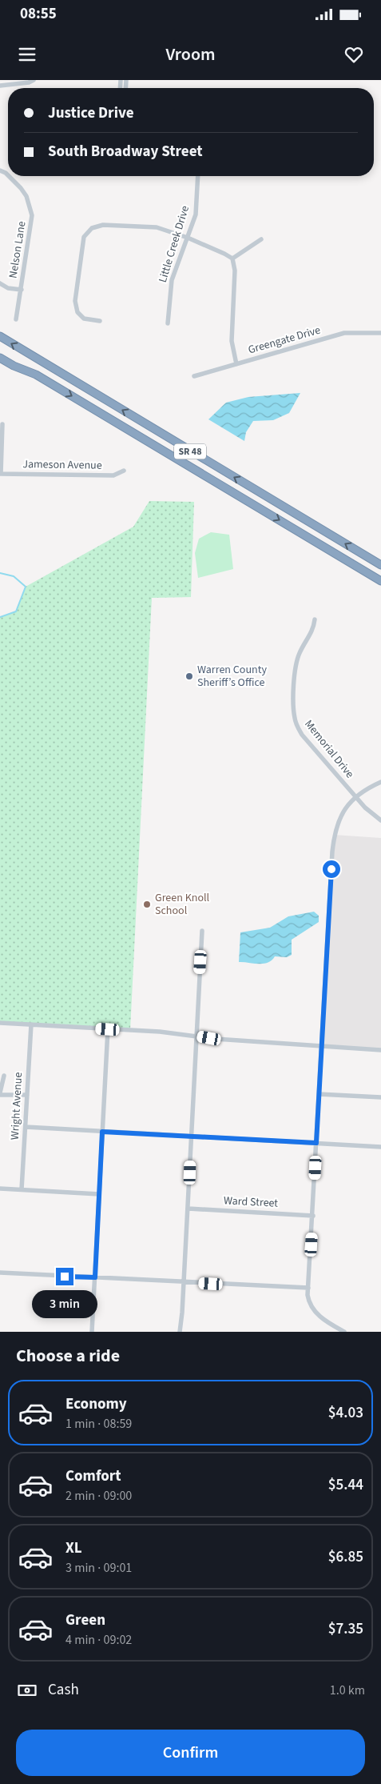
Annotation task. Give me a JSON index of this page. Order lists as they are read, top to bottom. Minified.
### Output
{"streets":{"highway":["SR 48"],"street":["Little Creek Drive","Nelson Lane","Greengate Drive","Jameson Avenue","Memorial Drive","Wright Avenue","Ward Street"]},"places":["Warren County Sheriff’s Office","Green Knoll School"],"page":{"status":"08:55","header":"Vroom","banner":["Justice Drive","South Broadway Street"],"bubble":"3 min","heading":"Choose a ride","list":[{"name":"Economy","note":"1 min · 08:59","value":"$4.03"},{"name":"Comfort","note":"2 min · 09:00","value":"$5.44"},{"name":"XL","note":"3 min · 09:01","value":"$6.85"},{"name":"Green","note":"4 min · 09:02","value":"$7.35"}],"pay":["Cash","1.0 km"],"buttons":"Confirm"}}
